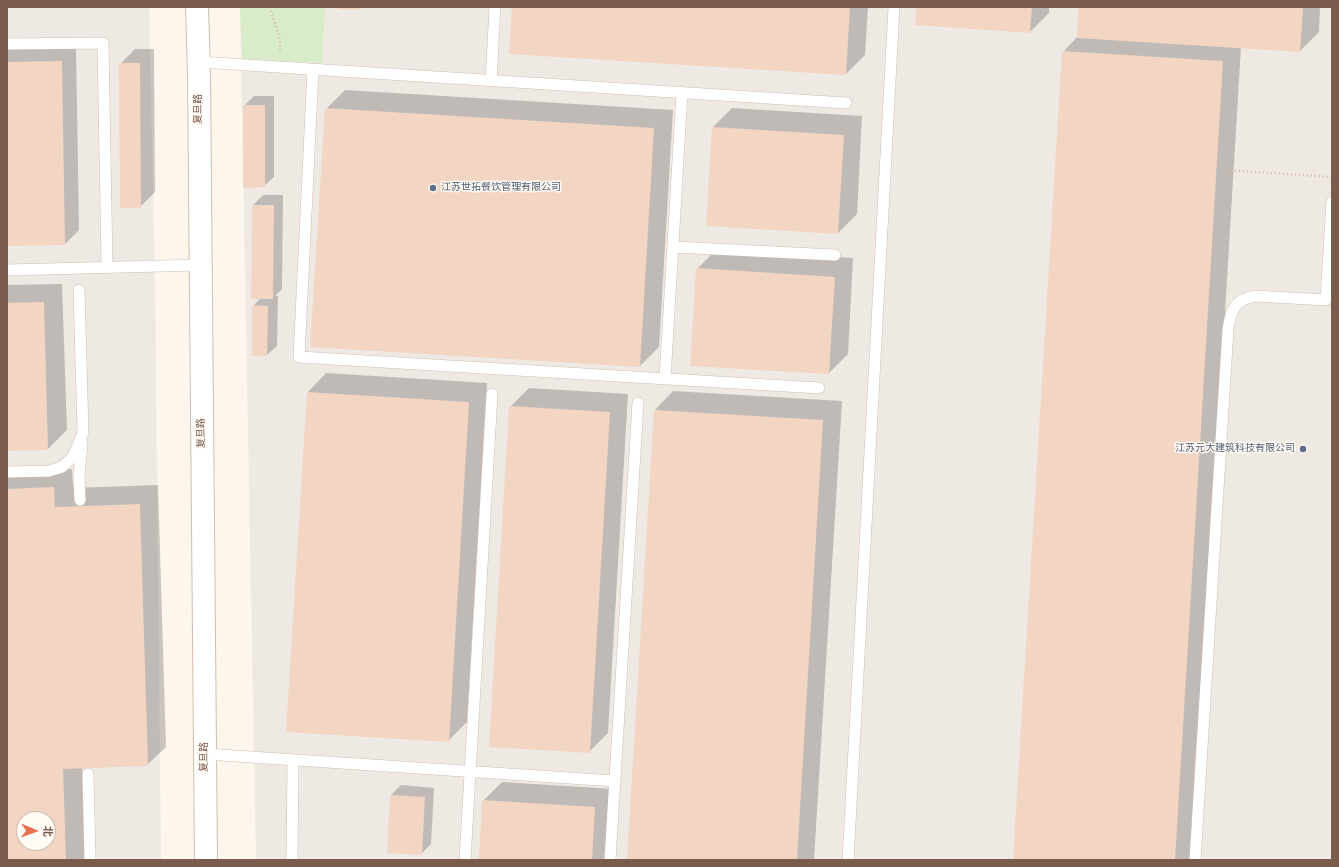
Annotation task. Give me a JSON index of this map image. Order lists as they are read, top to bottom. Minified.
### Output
{"streets":{"street":["复旦路"]},"places":["江苏世拓餐饮管理有限公司","江苏元大建筑科技有限公司"],"north":"right"}
